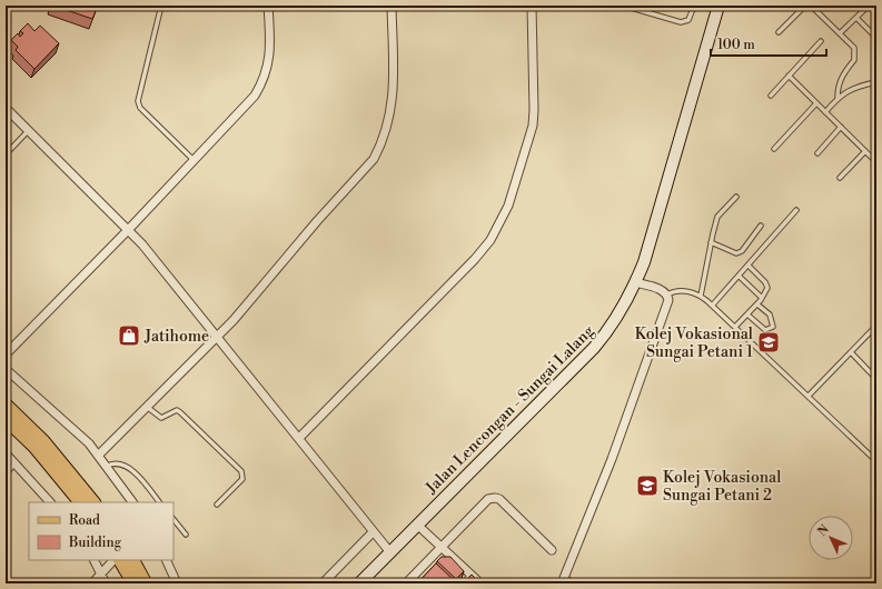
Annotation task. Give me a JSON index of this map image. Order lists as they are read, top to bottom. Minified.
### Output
{"streets":{"street":["Jalan Lencongan - Sungai Lalang"]},"places":{"shop":["Jatihome"],"school or university":["Kolej Vokasional Sungai Petani 1","Kolej Vokasional Sungai Petani 2"]},"legend":["Road","Building"],"scale_bar":"100 m","north":"top left"}
